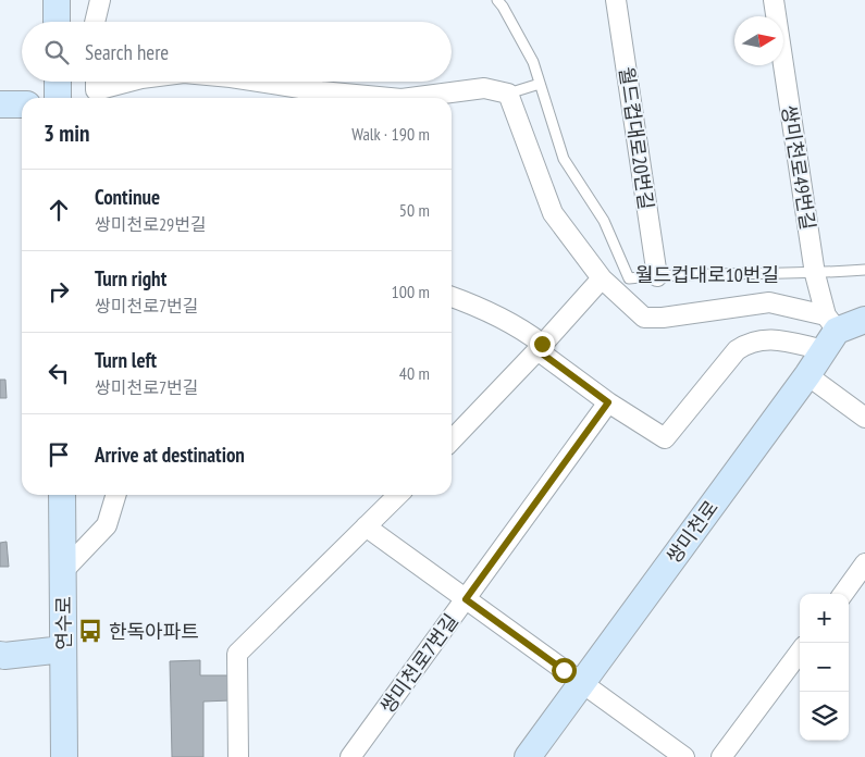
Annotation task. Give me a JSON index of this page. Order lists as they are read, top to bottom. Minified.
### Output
{"streets":{"street":["월드컵대로20번길","쌍미천로49번길","쌍미천로","연수로","쌍미천로7번길"],"lane":["월드컵대로10번길"]},"crossings":[["월드컵대로20번길","월드컵대로10번길"],["쌍미천로49번길","월드컵대로10번길"],["쌍미천로49번길","쌍미천로"]],"places":{"bus stop":["한독아파트"]},"north":"right","page":{"search":"Search here","heading":["3 min","Walk · 190 m"],"list":[["Continue","쌍미천로29번길","50 m"],["Turn right","쌍미천로7번길","100 m"],["Turn left","쌍미천로7번길","40 m"],"Arrive at destination"],"map_buttons":["+","−"]}}
